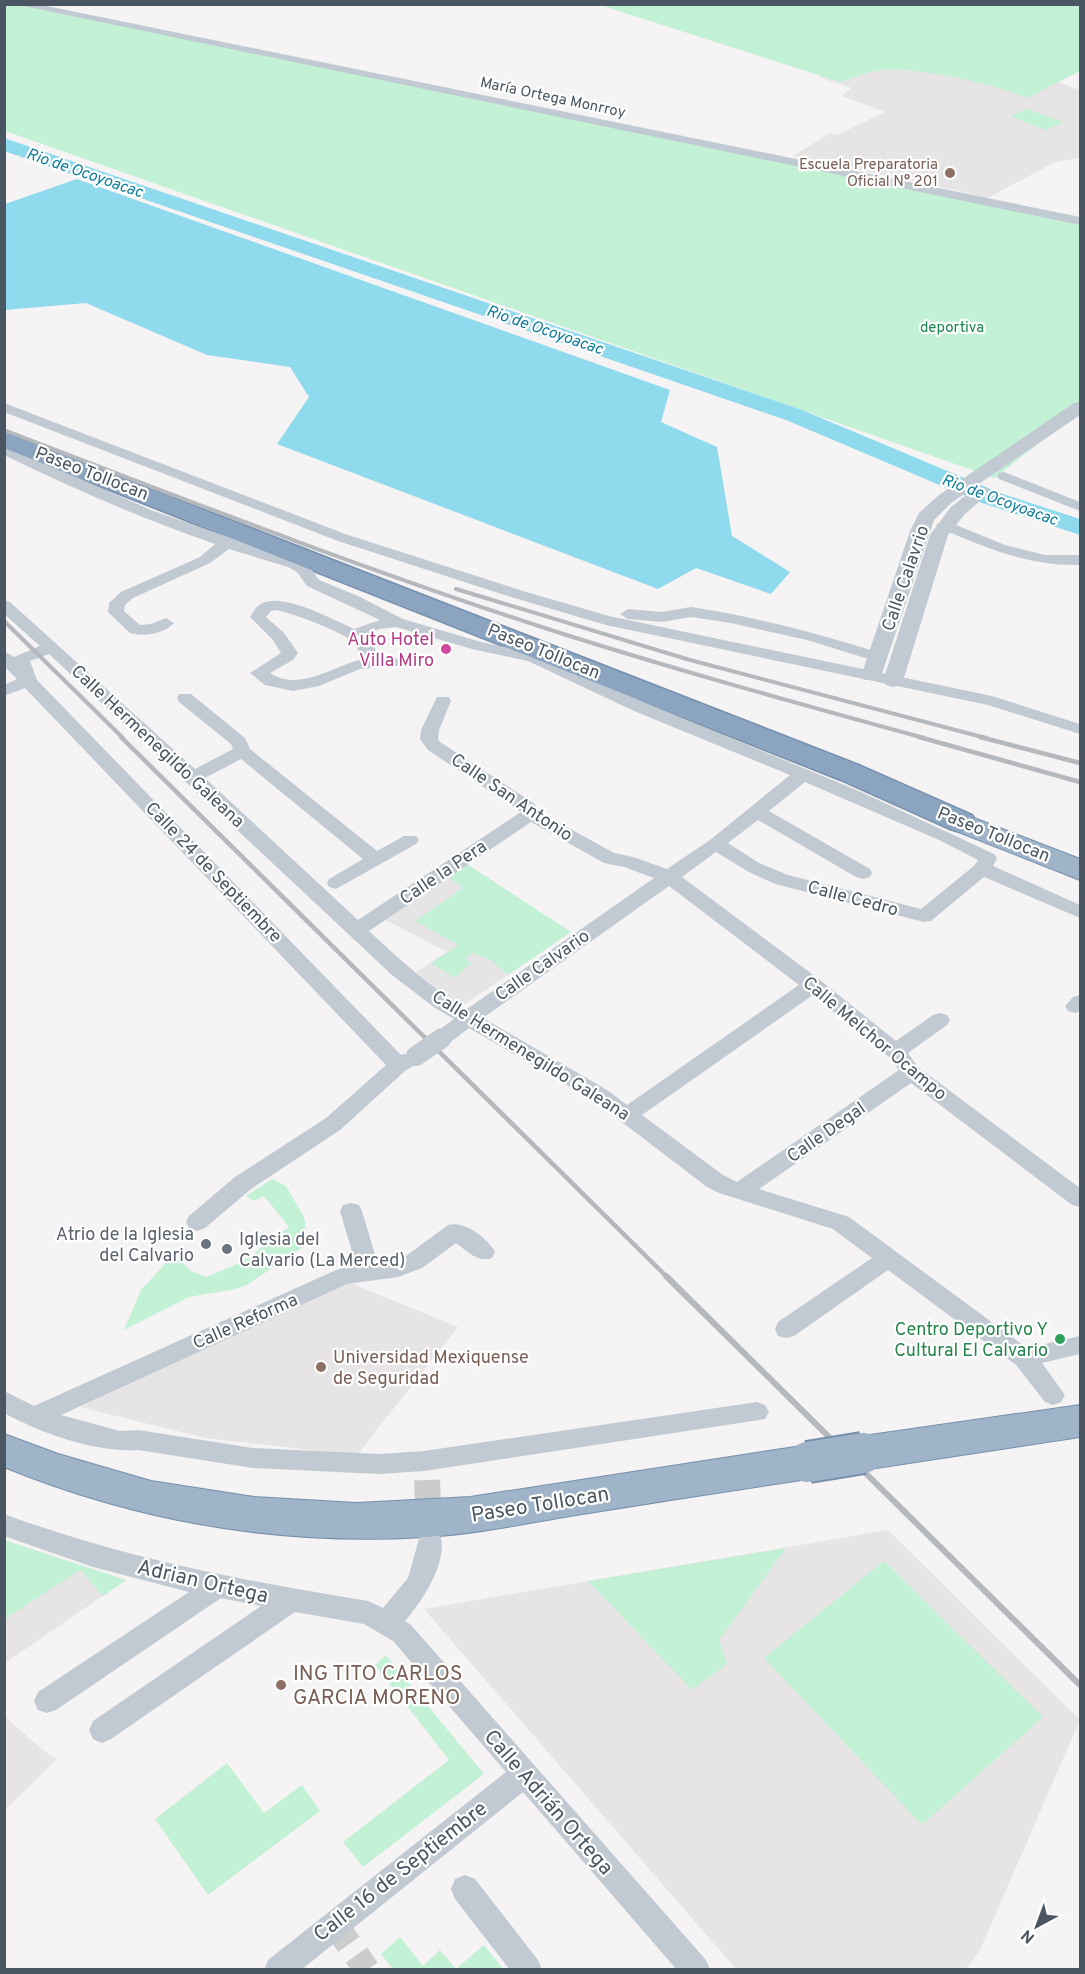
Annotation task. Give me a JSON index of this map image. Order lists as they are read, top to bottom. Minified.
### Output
{"streets":{"highway":["Paseo Tollocan"],"street":["María Ortega Monrroy","Calle Calavrio","Calle Hermenegildo Galeana","Calle San Antonio","Calle 24 de Septiembre","Calle la Pera","Calle Cedro","Calle Calvario","Calle Melchor Ocampo","Calle Degal","Calle Reforma","Adrian Ortega","Calle Adrián Ortega","Calle 16 de Septiembre"]},"crossings":[["Calle Hermenegildo Galeana","Calle la Pera"],["Calle Hermenegildo Galeana","Calle Calvario"],["Calle Hermenegildo Galeana","Calle Degal"],["Calle San Antonio","Calle la Pera"],["Calle San Antonio","Calle Calvario"],["Calle San Antonio","Calle Melchor Ocampo"],["Calle 24 de Septiembre","Calle Calvario"],["Calle Cedro","Calle Calvario"],["Calle Calvario","Calle Melchor Ocampo"],["Calle Melchor Ocampo","Calle Degal"],["Adrian Ortega","Calle Adrián Ortega"],["Calle Adrián Ortega","Calle 16 de Septiembre"]],"water":["Rio de Ocoyoacac"],"parks":["deportiva"],"places":["Escuela Preparatoria Oficial N° 201","Auto Hotel Villa Miro","Atrio de la Iglesia del Calvario","Iglesia del Calvario (La Merced)","Centro Deportivo Y Cultural El Calvario","Universidad Mexiquense de Seguridad","ING TITO CARLOS GARCIA MORENO"],"north":"bottom left"}
